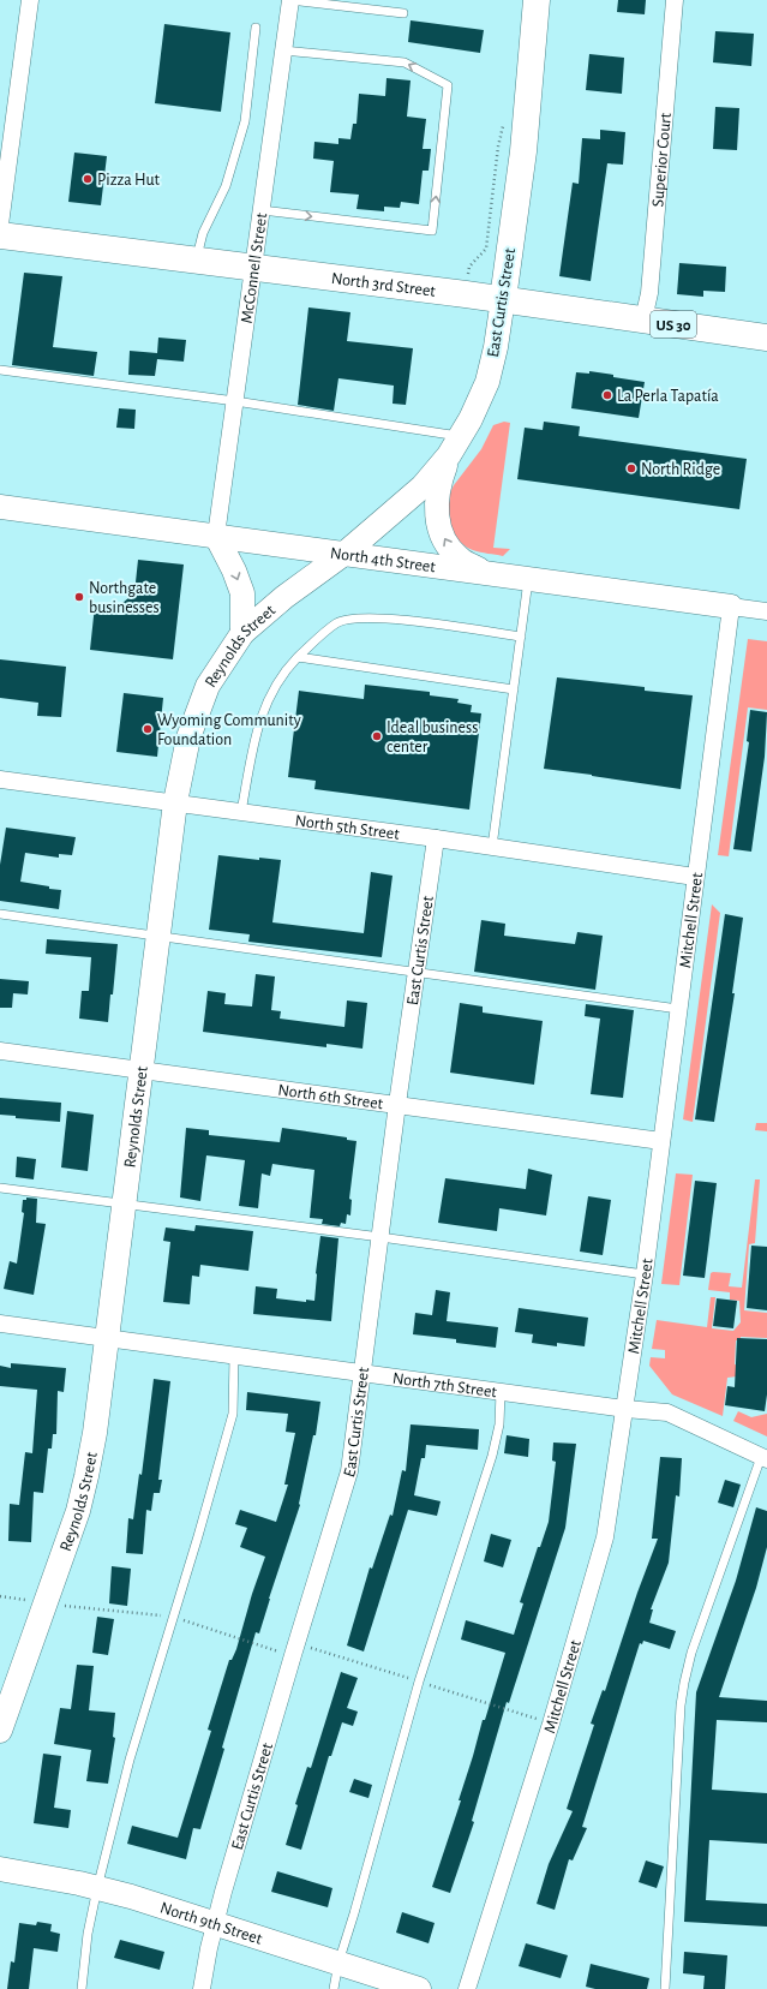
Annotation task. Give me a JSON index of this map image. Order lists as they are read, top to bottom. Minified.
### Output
{"streets":{"main road":["North 3rd Street","East Curtis Street","US 30","North 4th Street","Reynolds Street","North 9th Street"],"street":["Superior Court","McConnell Street","North 5th Street","Mitchell Street","North 6th Street","North 7th Street"]},"crossings":[["Superior Court","North 3rd Street"],["McConnell Street","North 3rd Street"],["McConnell Street","North 4th Street"],["North 3rd Street","East Curtis Street"],["East Curtis Street","North 4th Street"],["East Curtis Street","Reynolds Street"],["East Curtis Street","North 5th Street"],["East Curtis Street","North 6th Street"],["East Curtis Street","North 7th Street"],["East Curtis Street","North 9th Street"],["North 4th Street","Reynolds Street"],["North 4th Street","Mitchell Street"],["Reynolds Street","North 5th Street"],["Reynolds Street","North 6th Street"],["Reynolds Street","North 7th Street"],["North 5th Street","Mitchell Street"],["Mitchell Street","North 6th Street"],["Mitchell Street","North 7th Street"]],"places":["Pizza Hut","La Perla Tapatía","North Ridge","Northgate businesses","Wyoming Community Foundation","Ideal business center"]}
